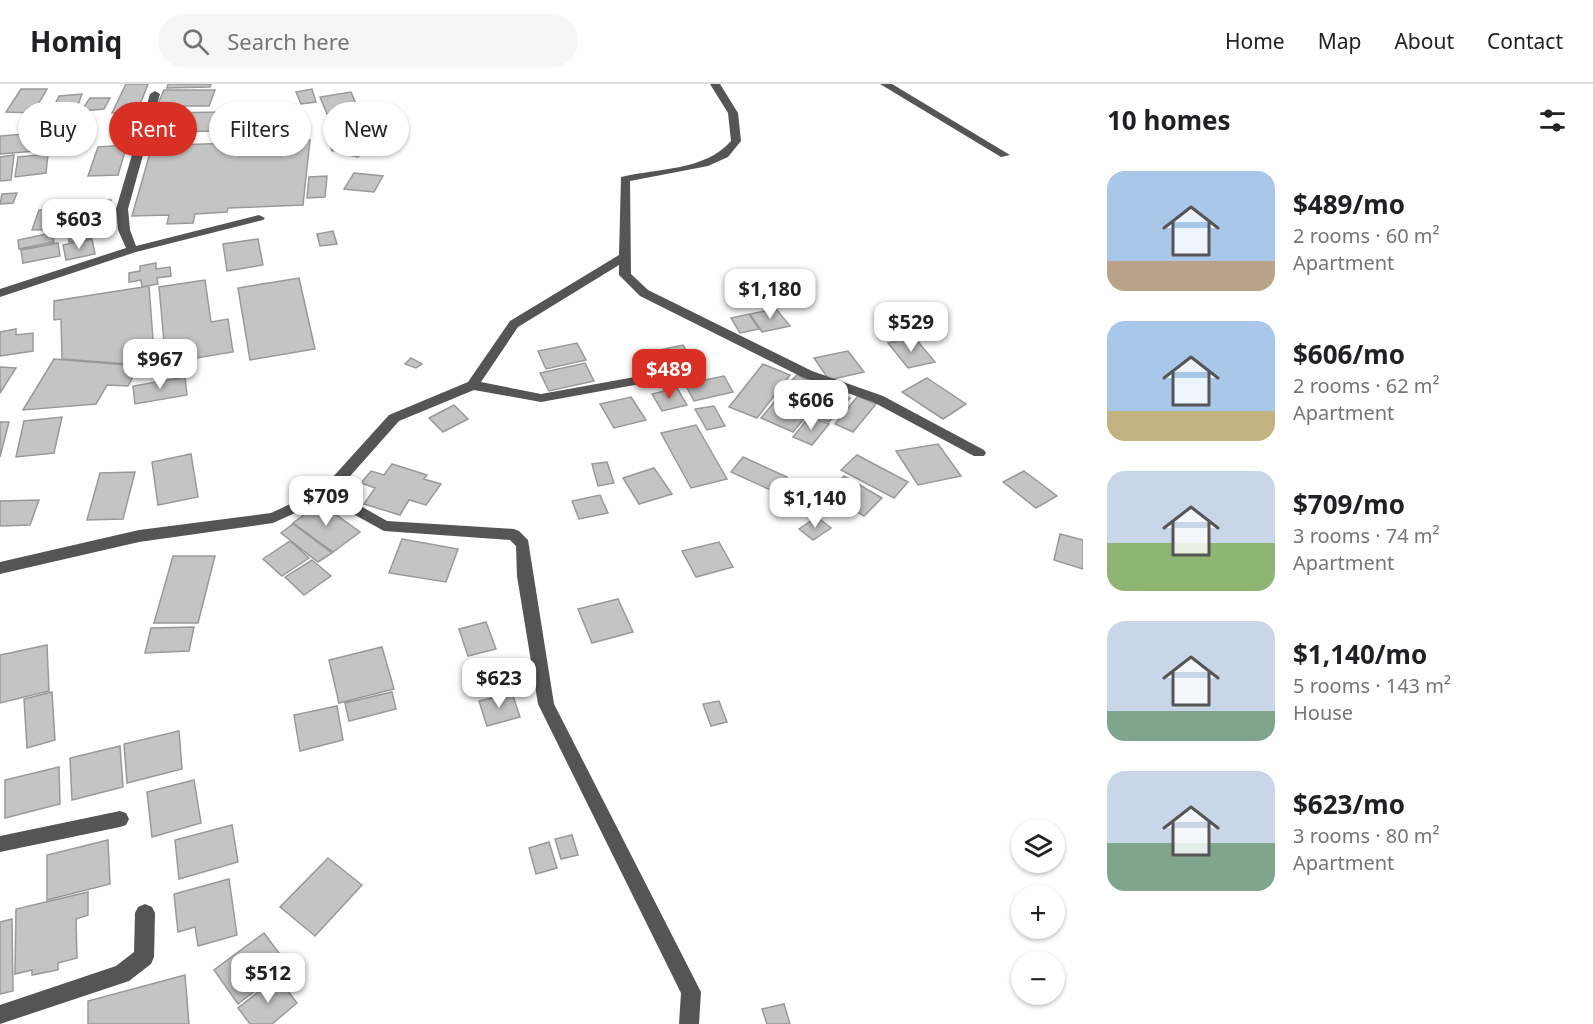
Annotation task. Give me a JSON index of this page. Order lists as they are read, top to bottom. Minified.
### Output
{"page":{"header":"Homiq","search":"Search here","nav":["Home","Map","About","Contact"],"heading":"10 homes","chip":["Buy","Rent","Filters","New"],"list":[{"name":"$489/mo","note":"2 rooms · 60 m² · Apartment"},{"name":"$606/mo","note":"2 rooms · 62 m² · Apartment"},{"name":"$709/mo","note":"3 rooms · 74 m² · Apartment"},{"name":"$1,140/mo","note":"5 rooms · 143 m² · House"},{"name":"$623/mo","note":"3 rooms · 80 m² · Apartment"}],"price":["$603","$1,180","$529","$967","$489","$606","$709","$1,140","$623","$512"],"map_buttons":["+","−"]}}
